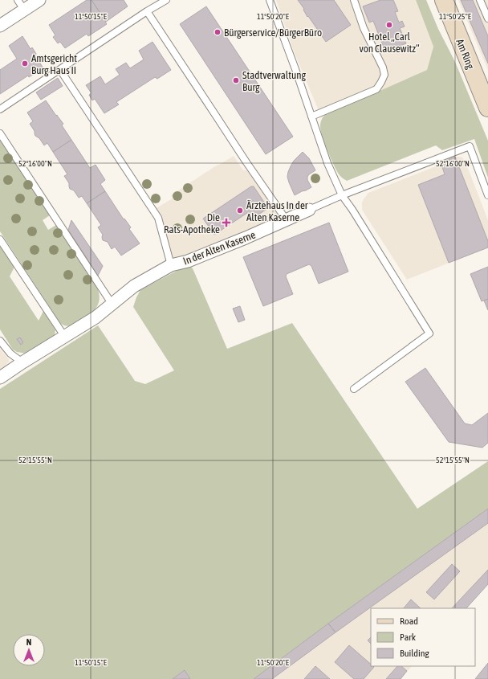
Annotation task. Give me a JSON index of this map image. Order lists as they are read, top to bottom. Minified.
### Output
{"streets":{"main road":["Am Ring"],"street":["In der Alten Kaserne"]},"places":{"other":["Hotel „Carl von Clausewitz“","Bürgerservice/BürgerBüro","Amtsgericht Burg Haus II","Stadtverwaltung Burg","Ärztehaus In der Alten Kaserne"],"health":["Die Rats-Apotheke"]},"legend":["Road","Park","Building"],"north":"top","coordinates":["11°50'15\"E","11°50'20\"E","11°50'25\"E","52°16'00\"N","52°15'55\"N"]}
